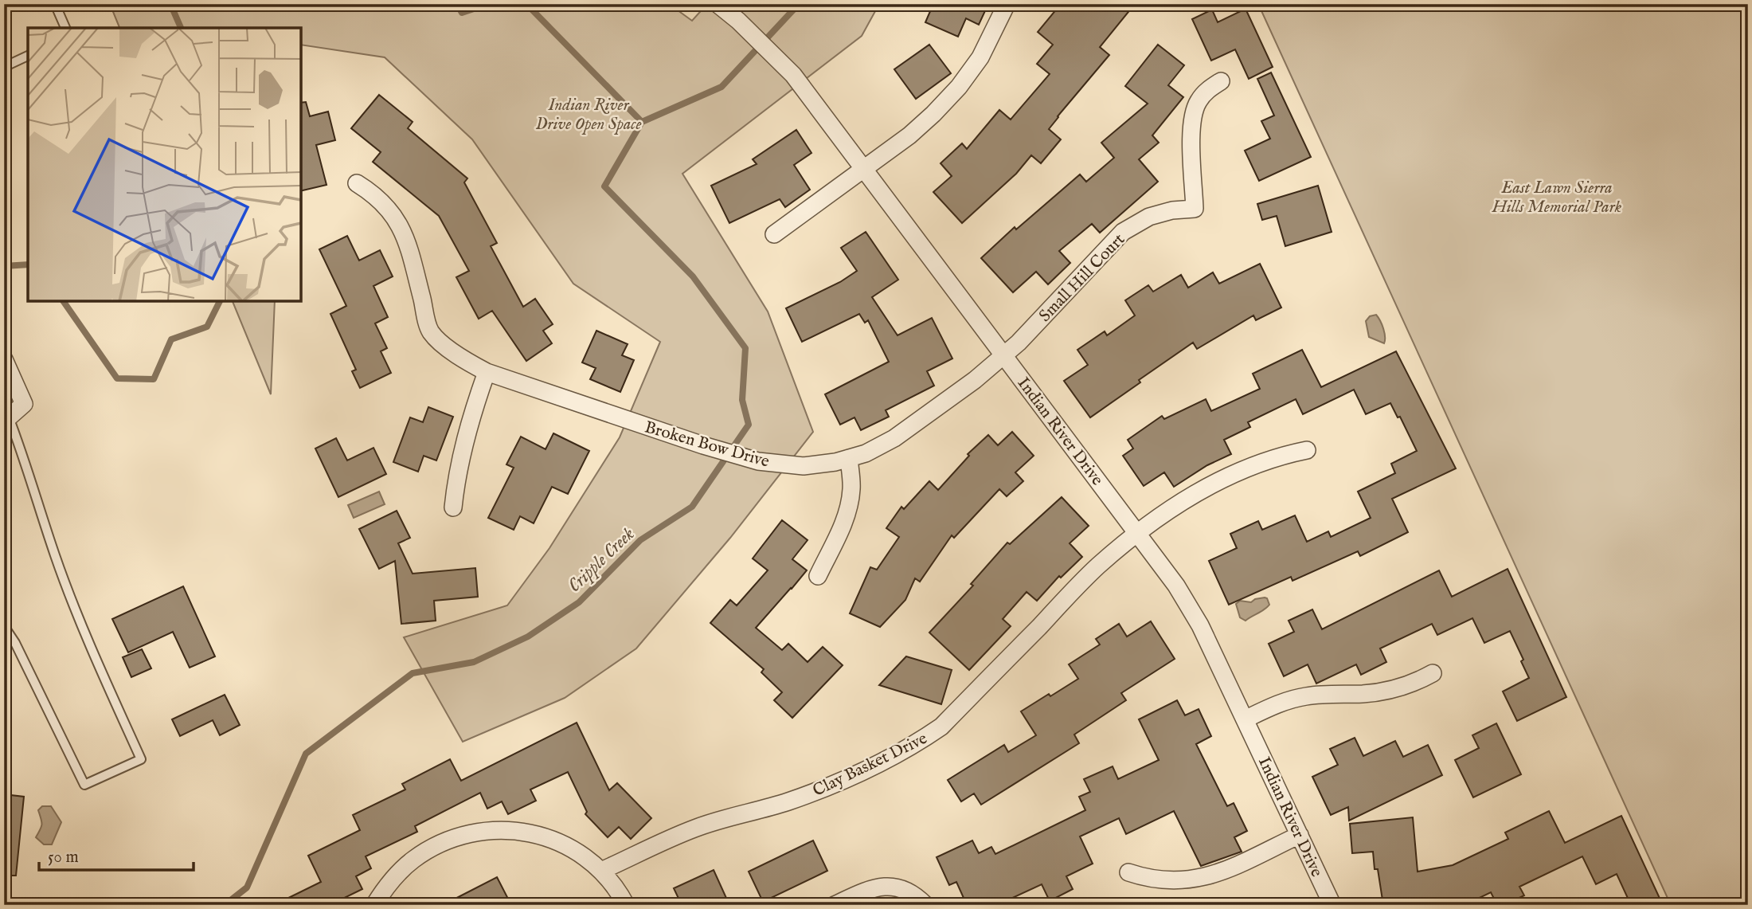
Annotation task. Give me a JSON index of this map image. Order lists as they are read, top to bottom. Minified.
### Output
{"streets":{"street":["Small Hill Court","Indian River Drive","Broken Bow Drive","Clay Basket Drive"]},"crossings":[["Small Hill Court","Indian River Drive"],["Small Hill Court","Broken Bow Drive"],["Indian River Drive","Broken Bow Drive"],["Indian River Drive","Clay Basket Drive"]],"water":["Cripple Creek"],"parks":["Indian River Drive Open Space","East Lawn Sierra Hills Memorial Park"],"scale_bar":"50 m"}
